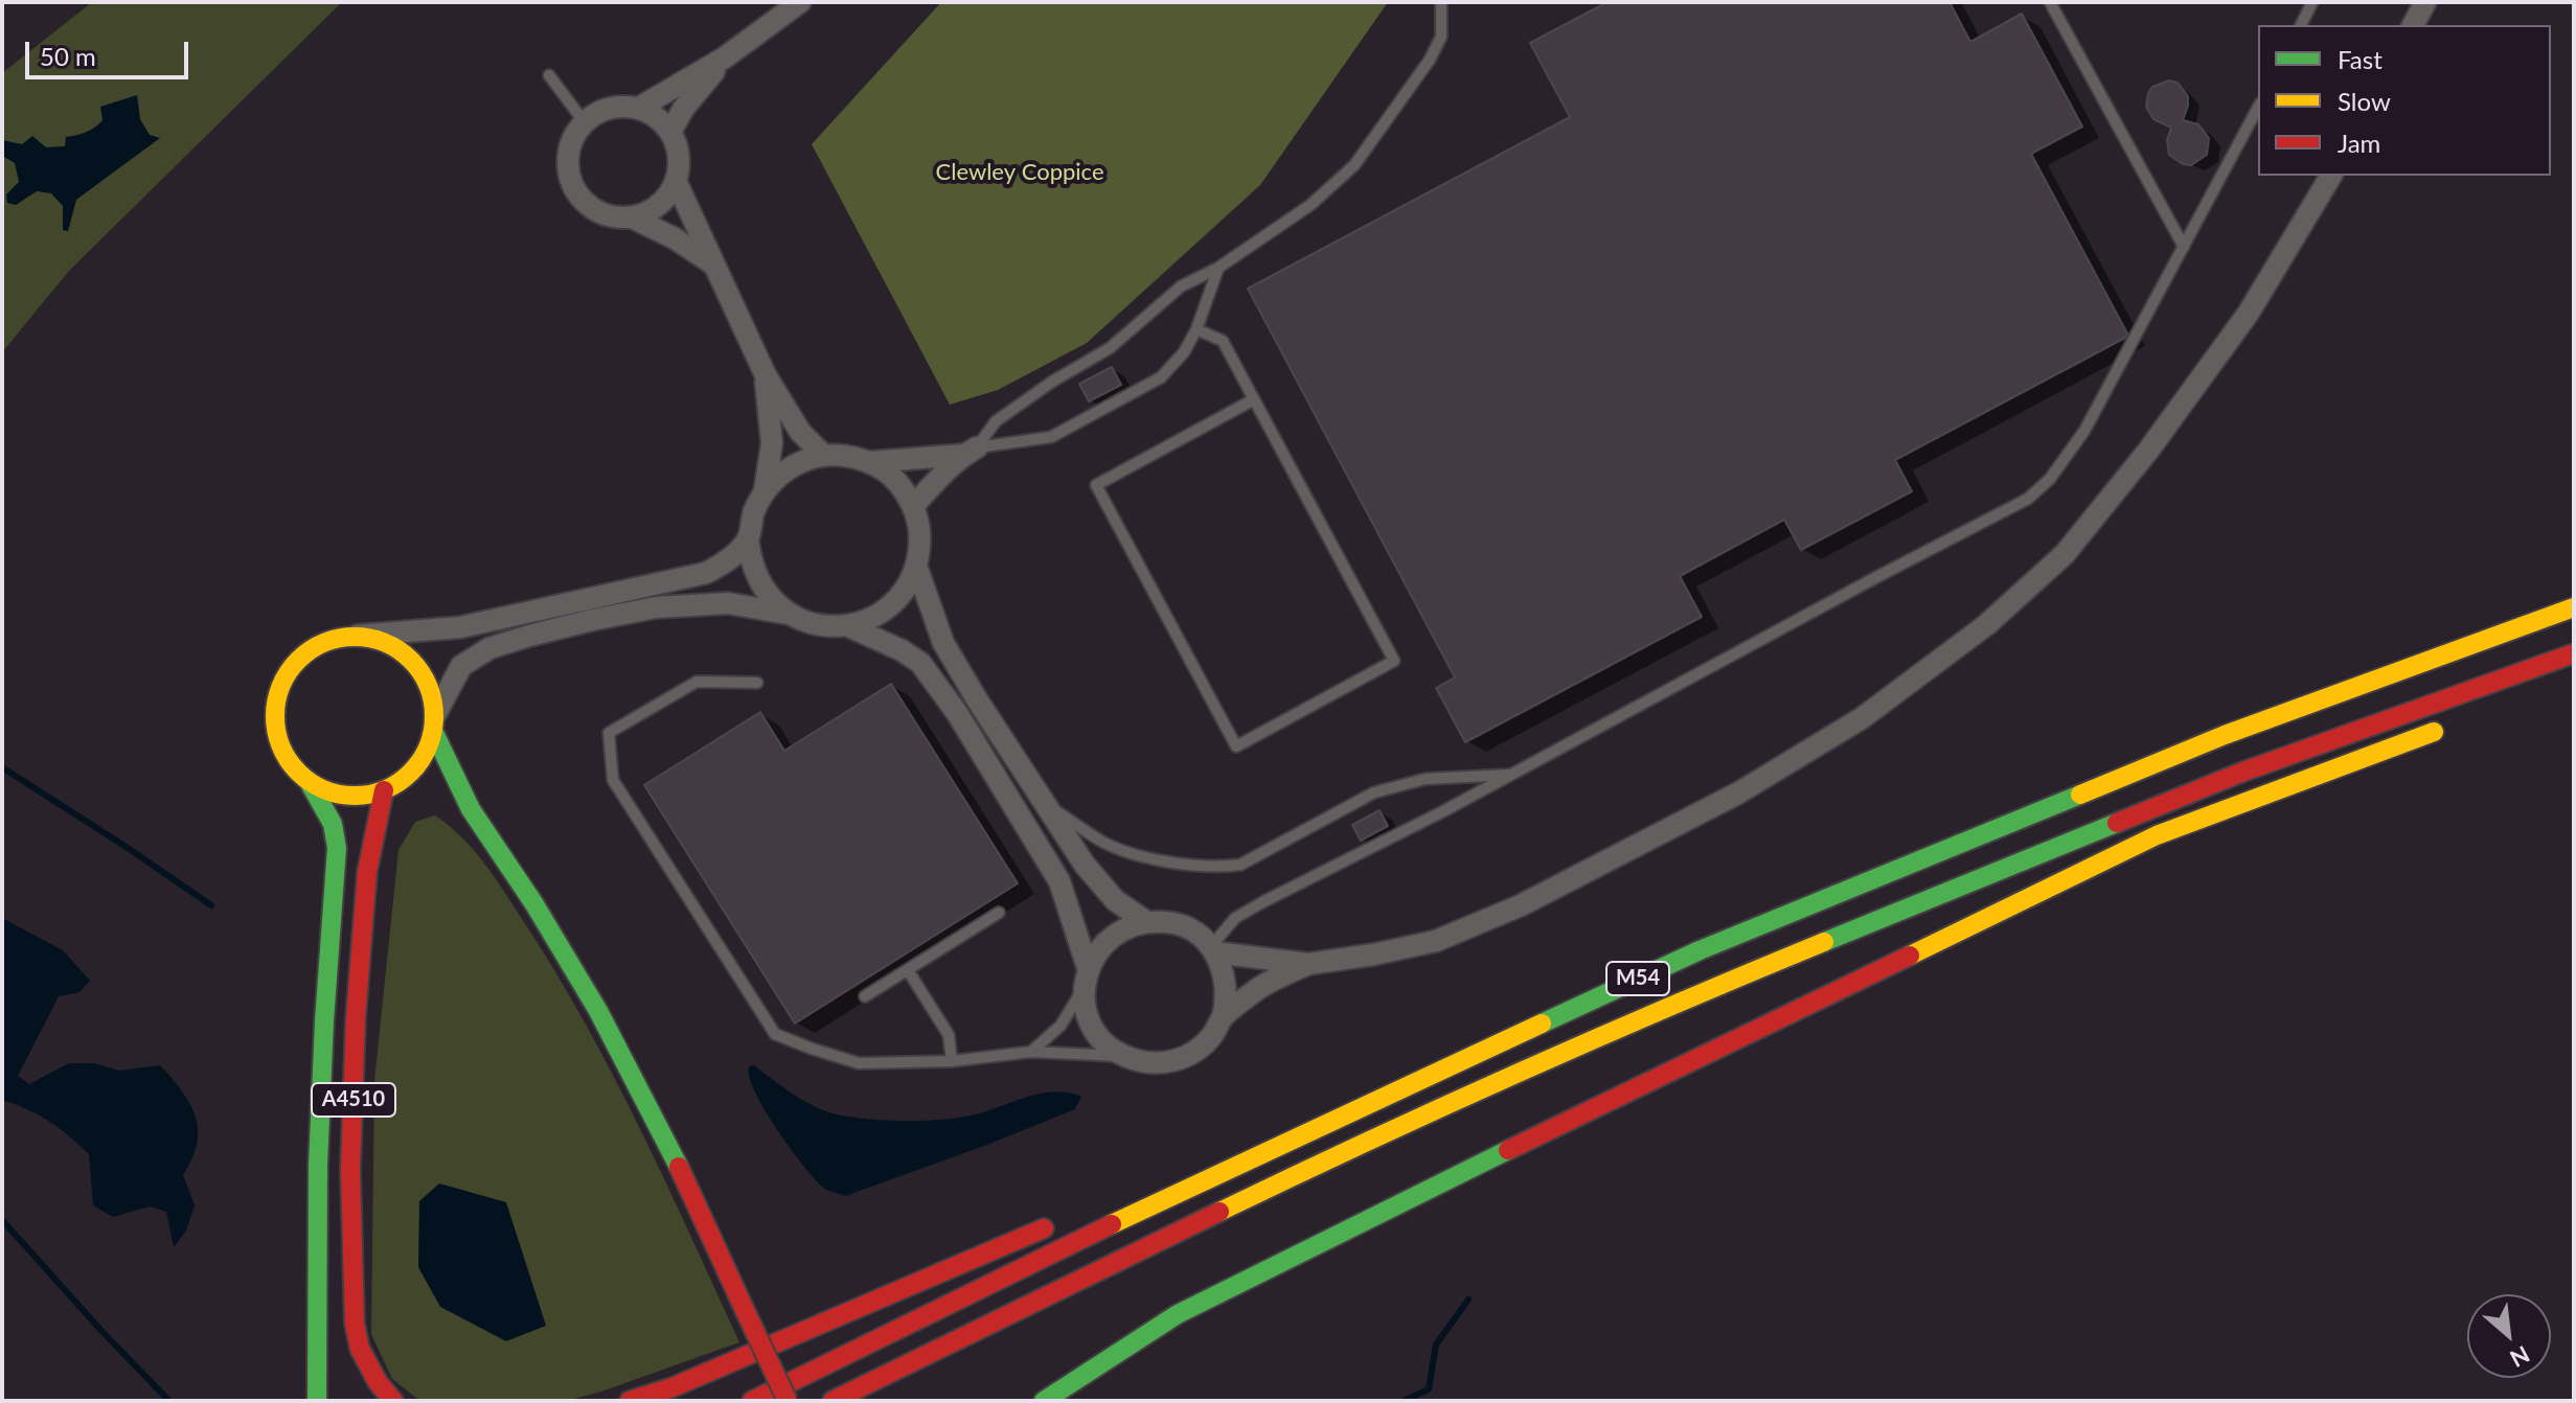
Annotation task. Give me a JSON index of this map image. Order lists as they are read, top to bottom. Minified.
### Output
{"streets":{"main road":["M54","A4510"]},"parks":["Clewley Coppice"],"legend":["Fast","Slow","Jam"],"scale_bar":"50 m","north":"bottom right"}
